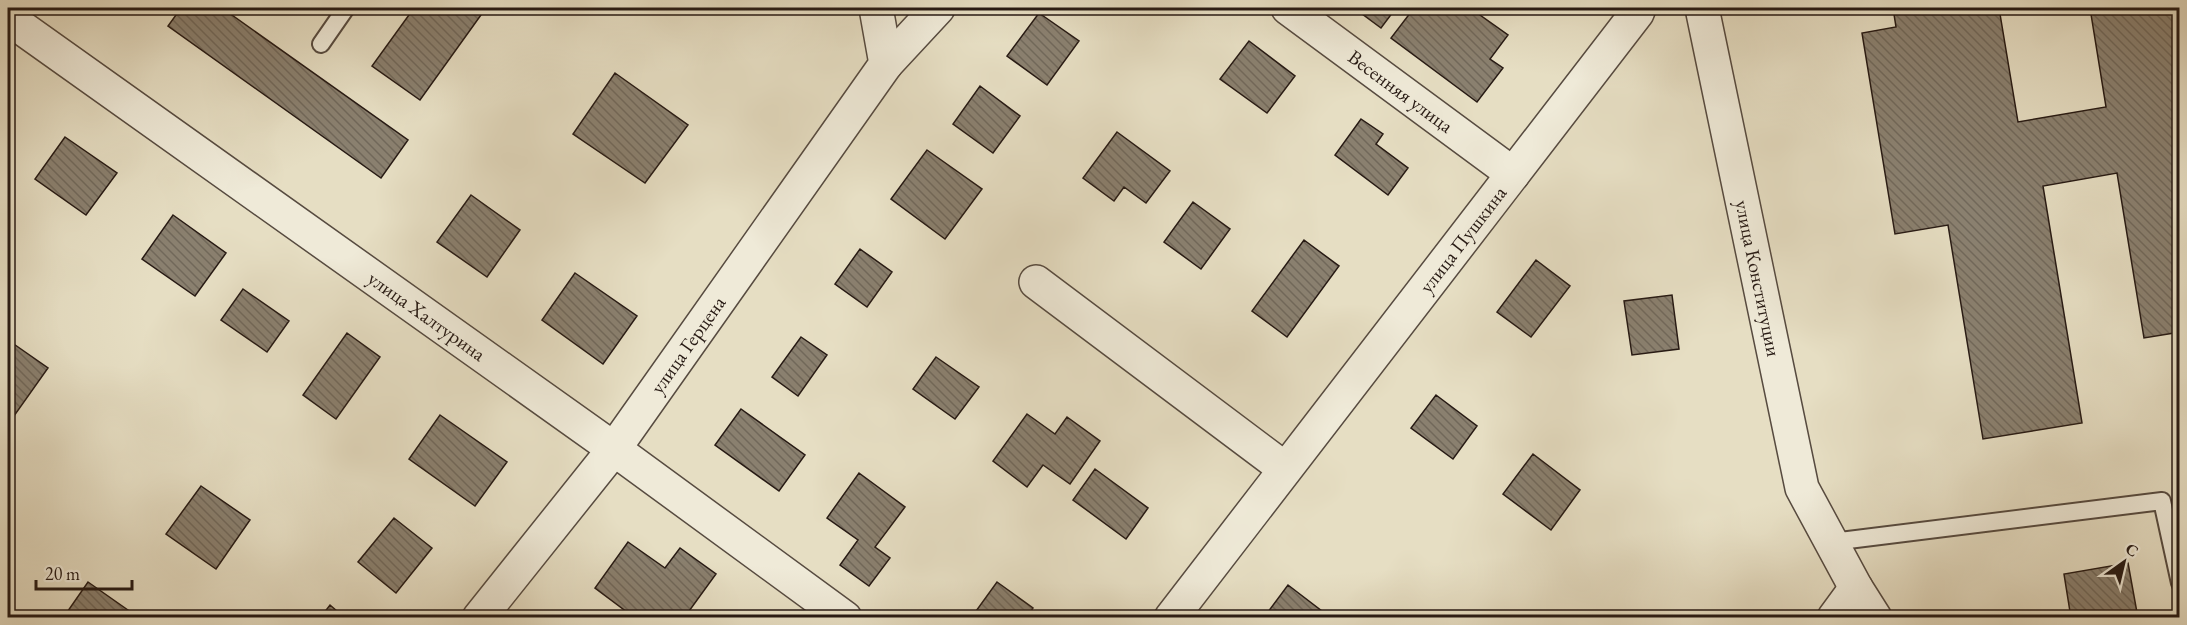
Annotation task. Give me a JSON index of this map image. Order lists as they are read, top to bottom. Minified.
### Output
{"streets":{"street":["Весенняя улица","улица Пушкина","улица Конституции","улица Халтурина","улица Герцена"]},"crossings":[["Весенняя улица","улица Пушкина"],["улица Халтурина","улица Герцена"]],"scale_bar":"20 m","north":"top right"}
